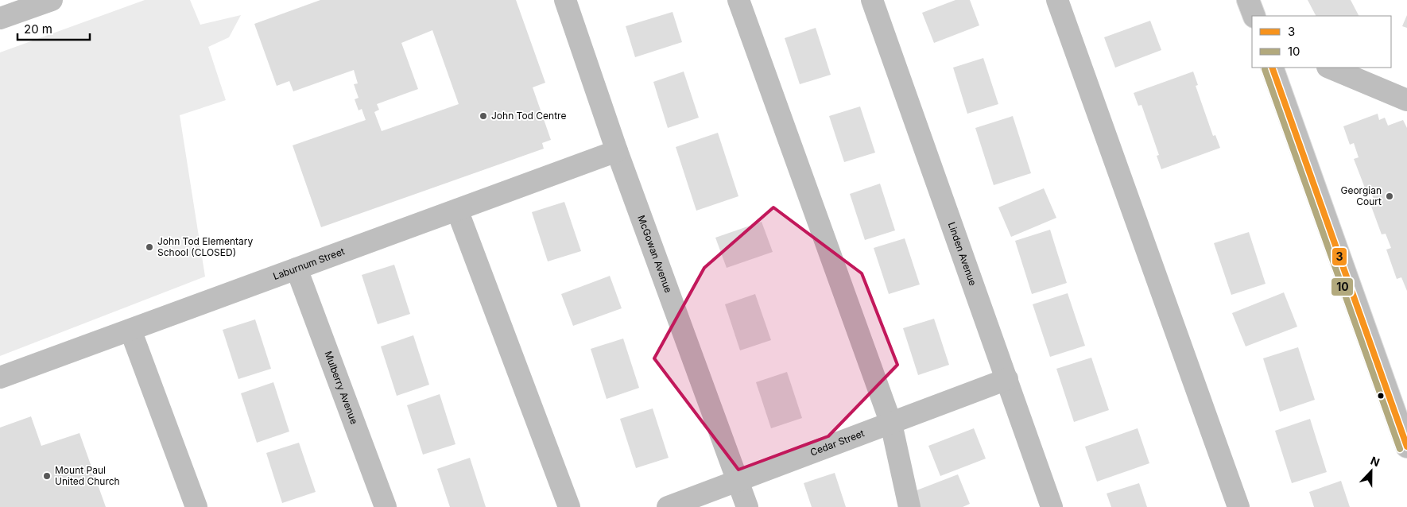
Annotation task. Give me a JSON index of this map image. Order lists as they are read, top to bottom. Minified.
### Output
{"streets":{"street":["Linden Avenue","McGowan Avenue","Laburnum Street","Mulberry Avenue","Cedar Street"]},"crossings":[["Linden Avenue","Cedar Street"],["McGowan Avenue","Laburnum Street"],["McGowan Avenue","Cedar Street"],["Laburnum Street","Mulberry Avenue"]],"places":["John Tod Centre","Georgian Court","John Tod Elementary School (CLOSED)","Mount Paul United Church"],"lines":["transit line 3","transit line 10"],"legend":["3","10"],"scale_bar":"20 m","north":"top"}
